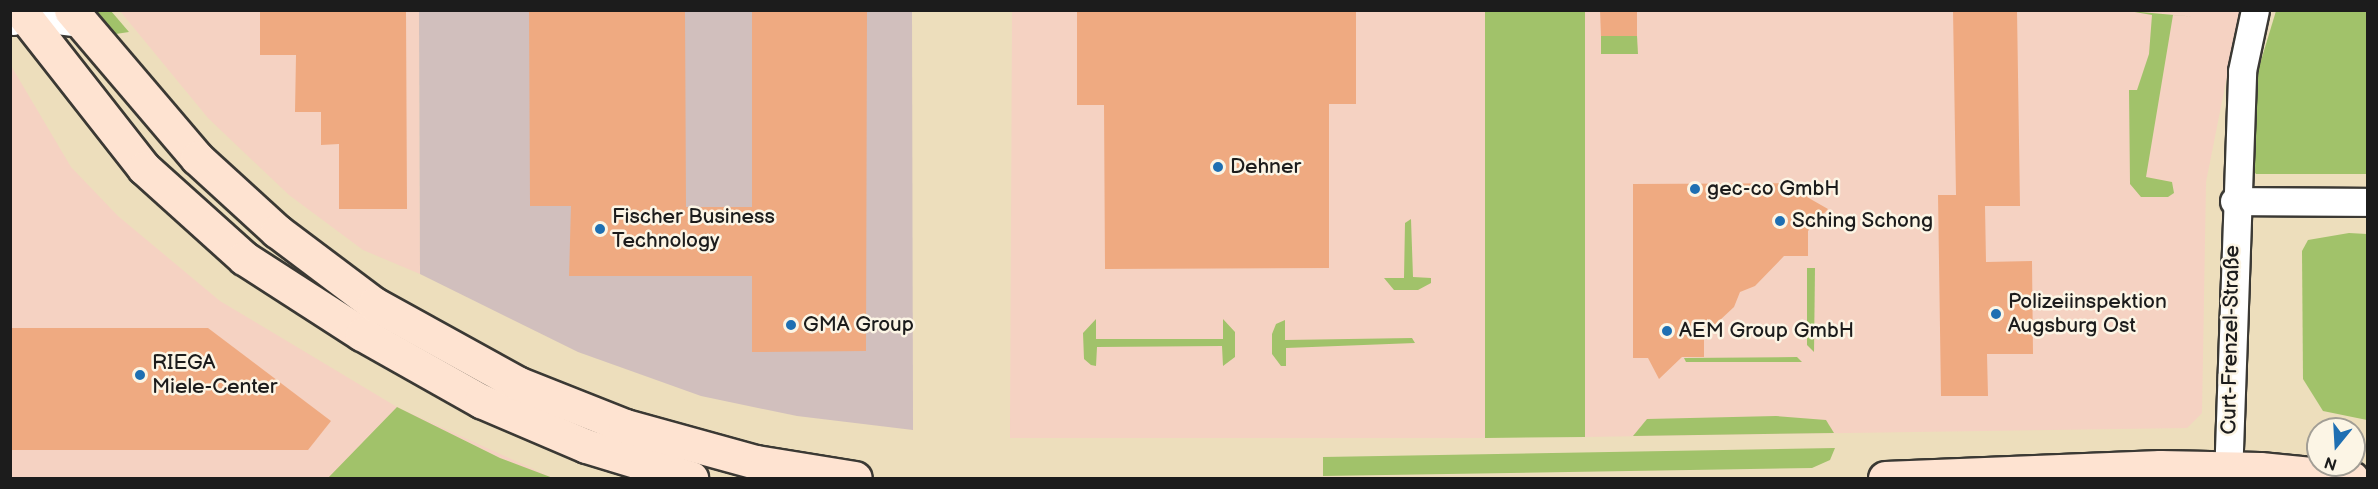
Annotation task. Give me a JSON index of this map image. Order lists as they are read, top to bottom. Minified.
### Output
{"streets":{"street":["Curt-Frenzel-Straße"]},"places":["Dehner","gec-co GmbH","Sching Schong","Fischer Business Technology","Polizeiinspektion Augsburg Ost","GMA Group","AEM Group GmbH","RIEGA Miele-Center"],"north":"bottom"}
